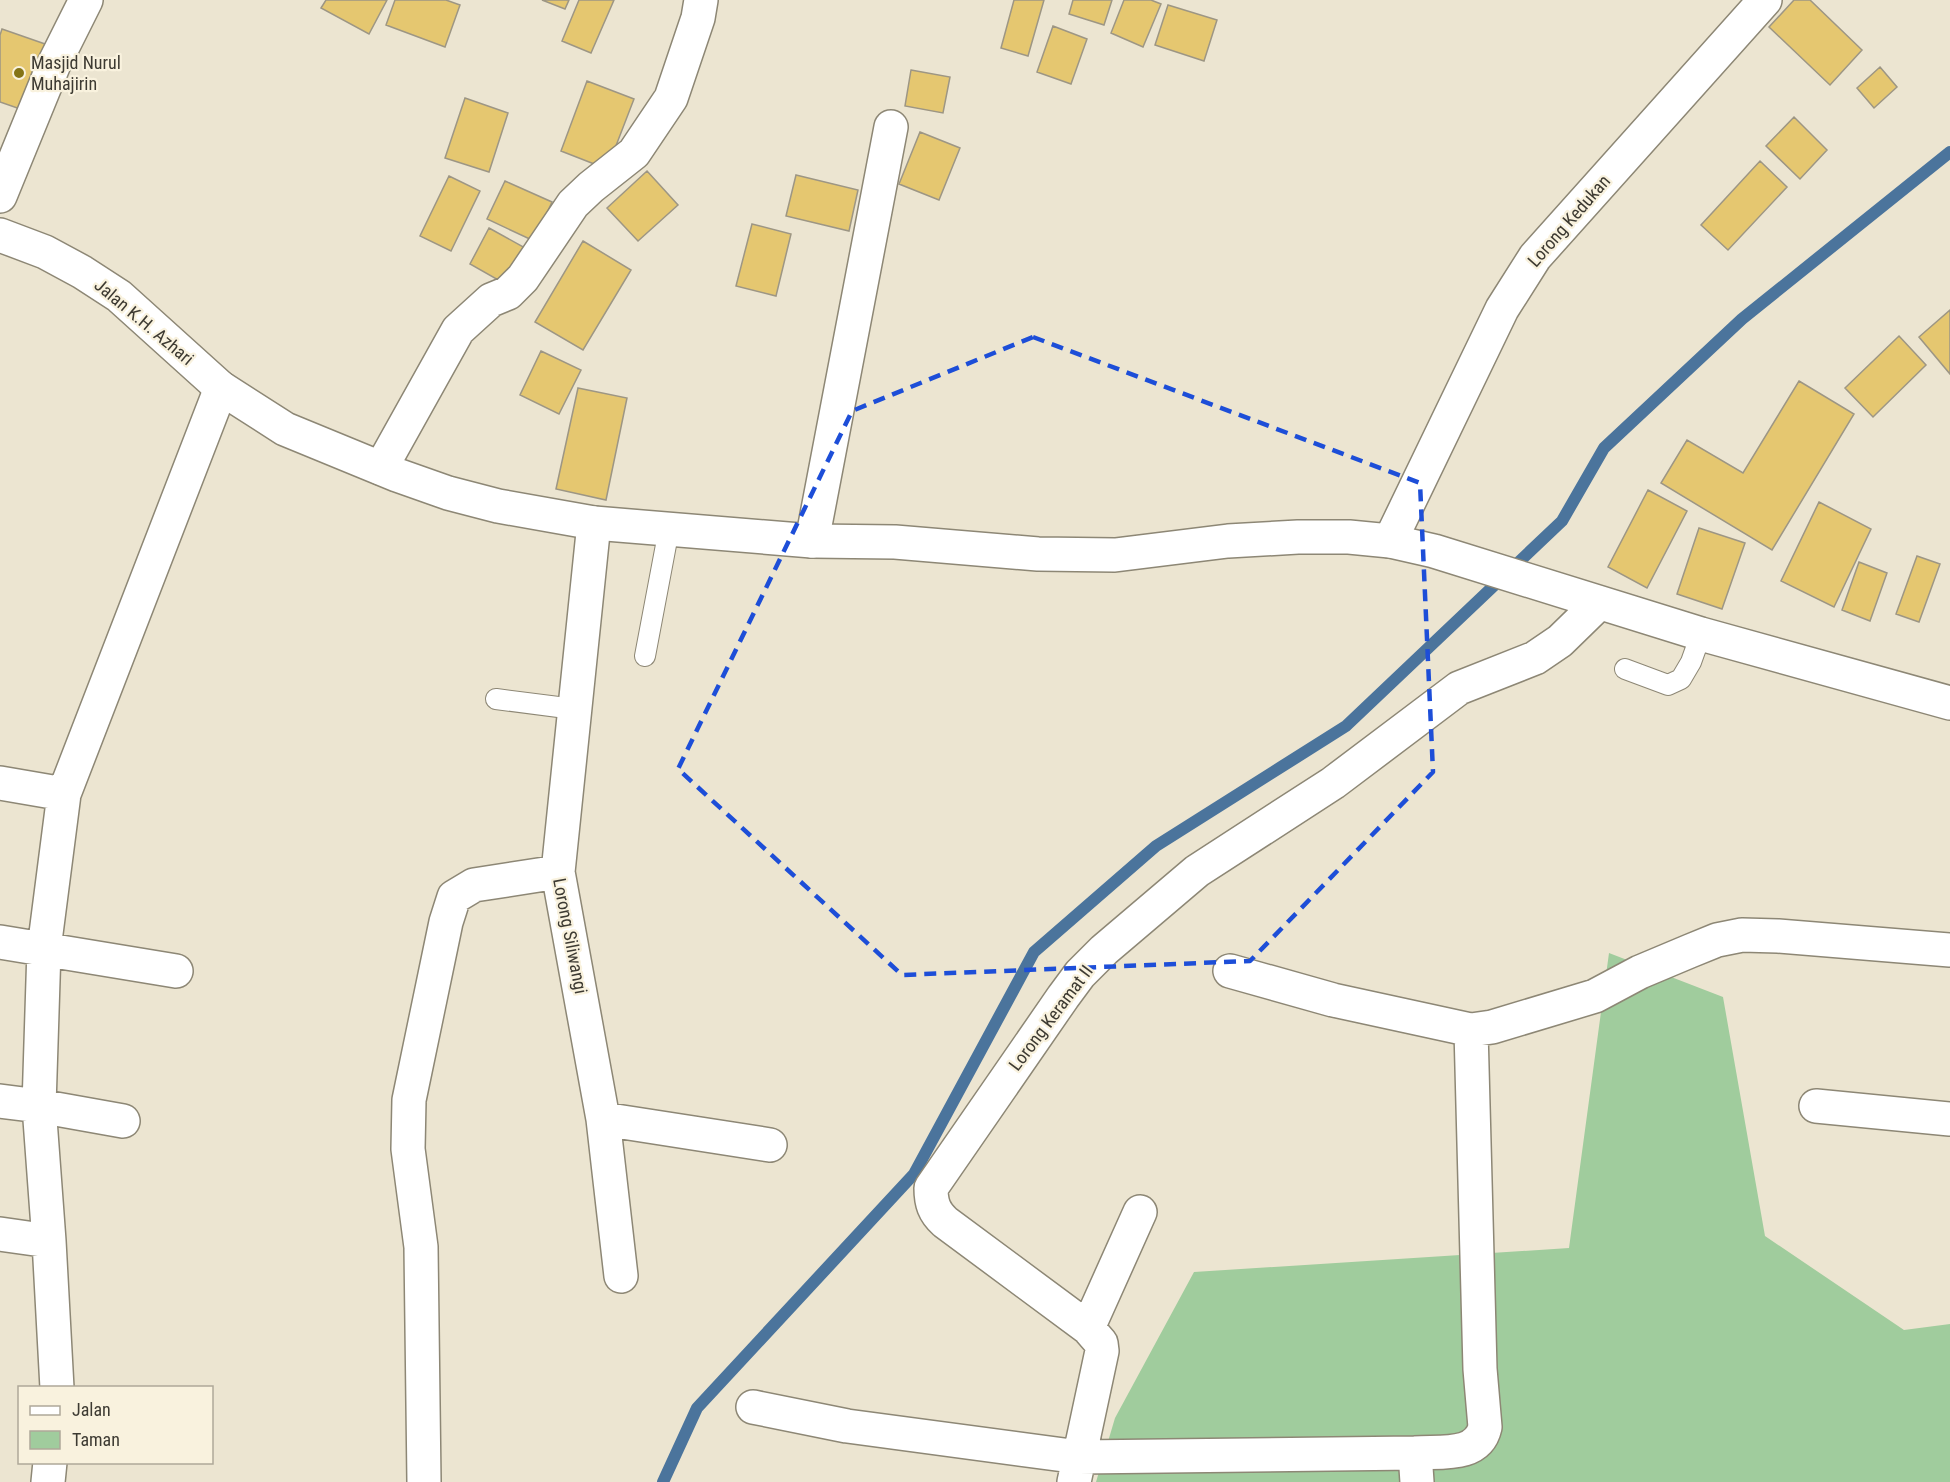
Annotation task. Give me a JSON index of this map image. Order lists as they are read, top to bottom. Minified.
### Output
{"streets":{"street":["Lorong Kedukan","Jalan K.H. Azhari","Lorong Siliwangi","Lorong Keramat II"]},"crossings":[["Lorong Kedukan","Jalan K.H. Azhari"],["Jalan K.H. Azhari","Lorong Siliwangi"],["Jalan K.H. Azhari","Lorong Keramat II"]],"places":["Masjid Nurul Muhajirin"],"legend":["Jalan","Taman"]}
